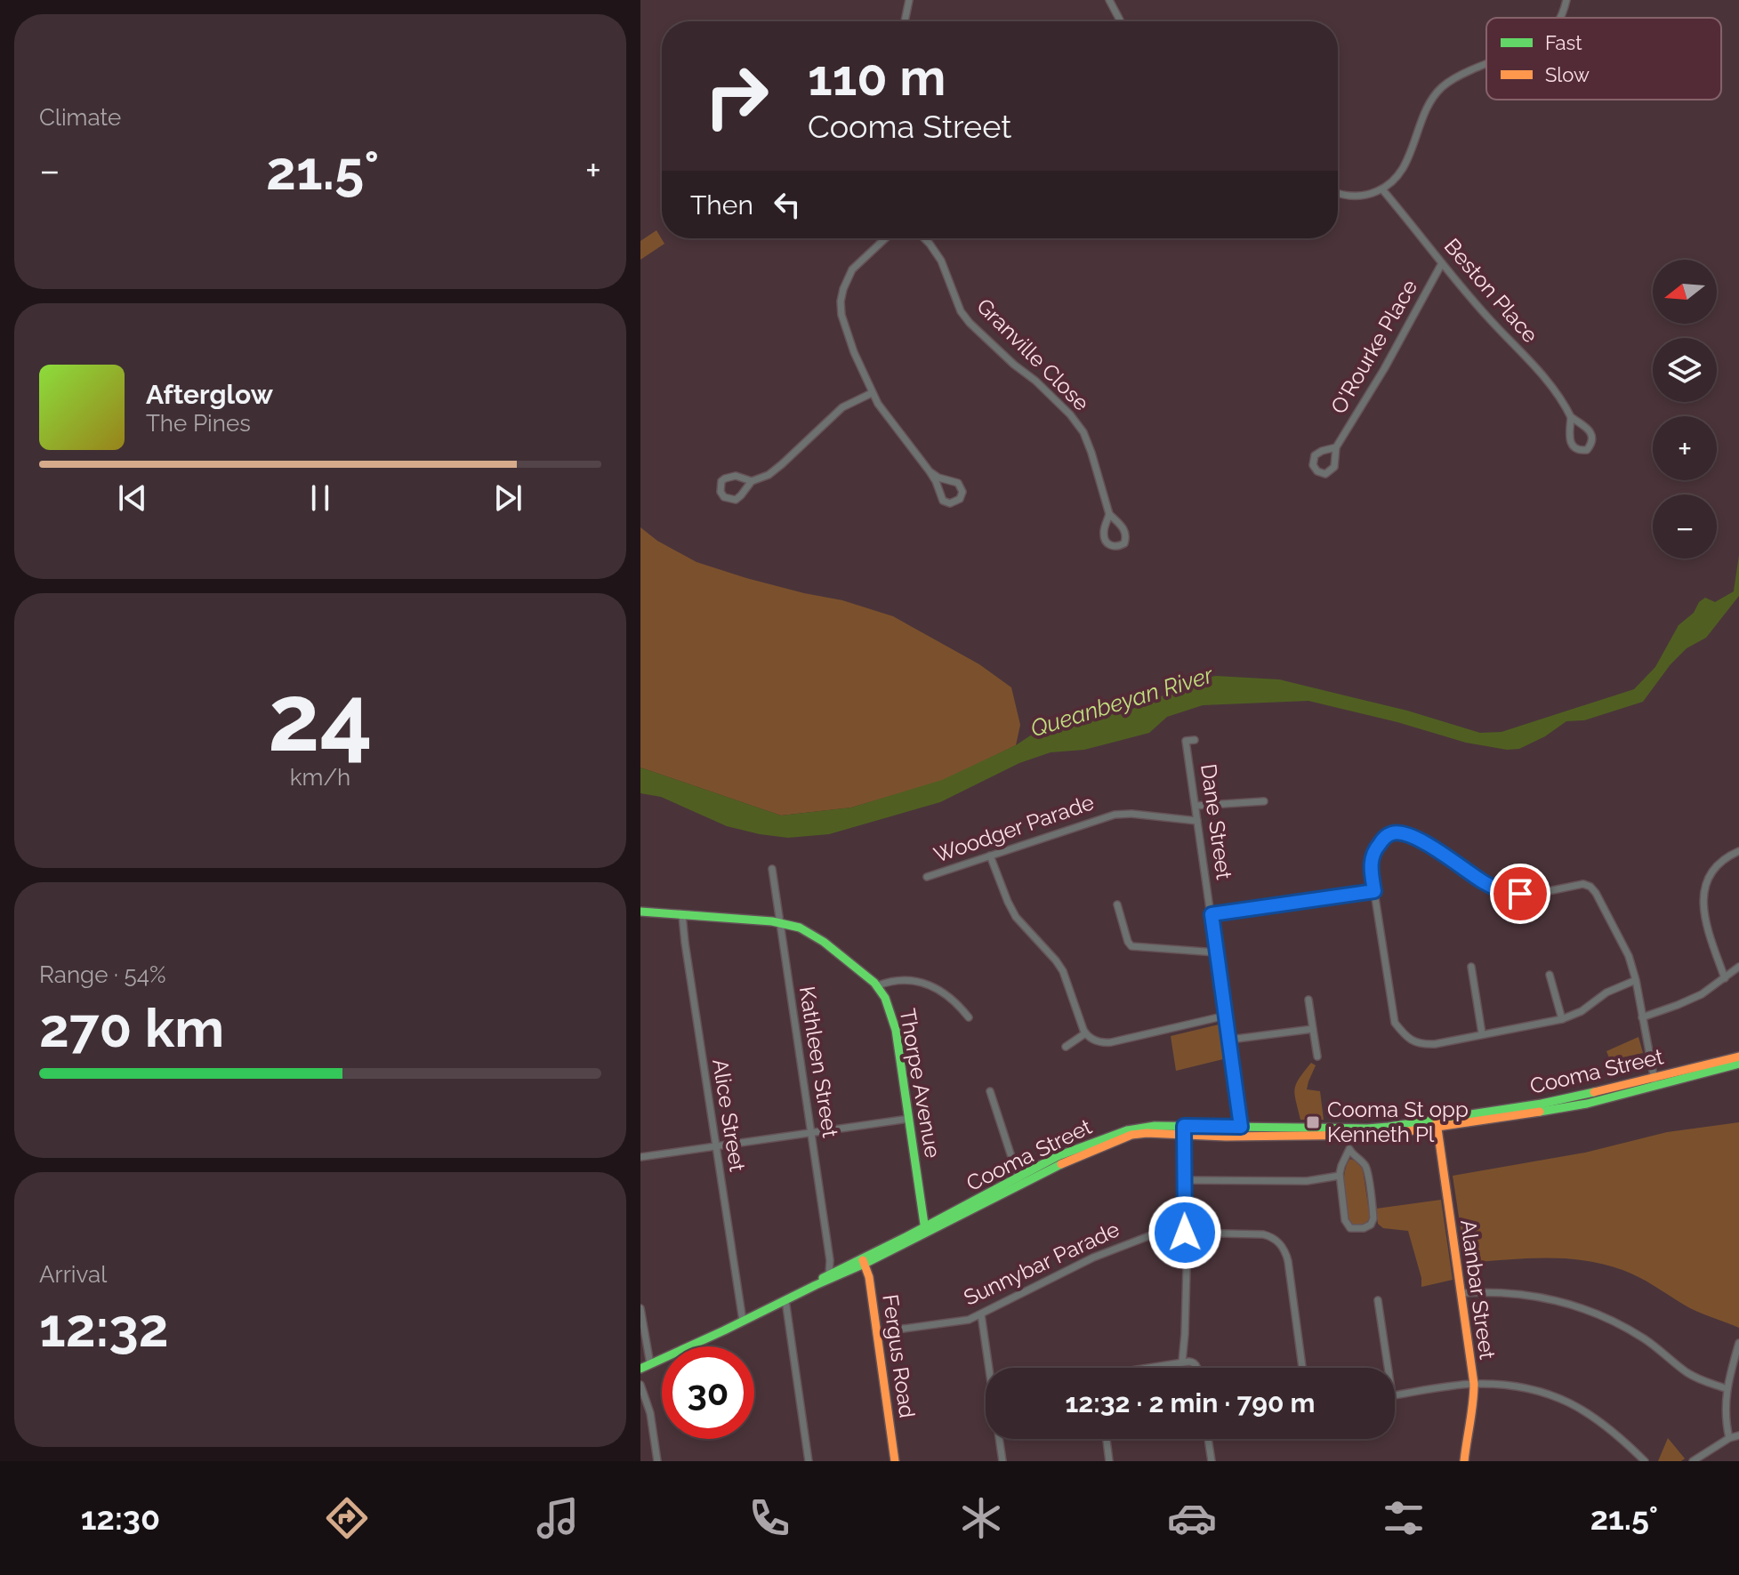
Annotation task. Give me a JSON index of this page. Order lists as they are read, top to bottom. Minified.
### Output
{"streets":{"main road":["Cooma Street","Thorpe Avenue","Alanbar Street","Fergus Road"],"street":["Beston Place","O'Rourke Place","Granville Close","Dane Street","Woodger Parade","Kathleen Street","Alice Street","Sunnybar Parade"]},"crossings":[["Beston Place","O'Rourke Place"],["Dane Street","Woodger Parade"],["Dane Street","Cooma Street"],["Kathleen Street","Cooma Street"],["Kathleen Street","Thorpe Avenue"],["Cooma Street","Thorpe Avenue"],["Cooma Street","Alice Street"],["Cooma Street","Alanbar Street"],["Cooma Street","Fergus Road"],["Thorpe Avenue","Alice Street"],["Sunnybar Parade","Fergus Road"]],"water":["Queanbeyan River"],"places":{"transit":["Cooma St opp Kenneth Pl"]},"legend":["Fast","Slow"],"north":"left","page":{"tile":["Climate",["24","km/h"],["Range · 54%","270 km"],["Arrival","12:32"]],"turn":["110 m","Cooma Street"],"heat":["−","21.5°","+"],"then":"Then","map_buttons":["+","−"],"song":["Afterglow","The Pines"],"limit":"30","trip":"12:32 · 2 min · 790 m","tabs":["12:30","21.5°"]}}
